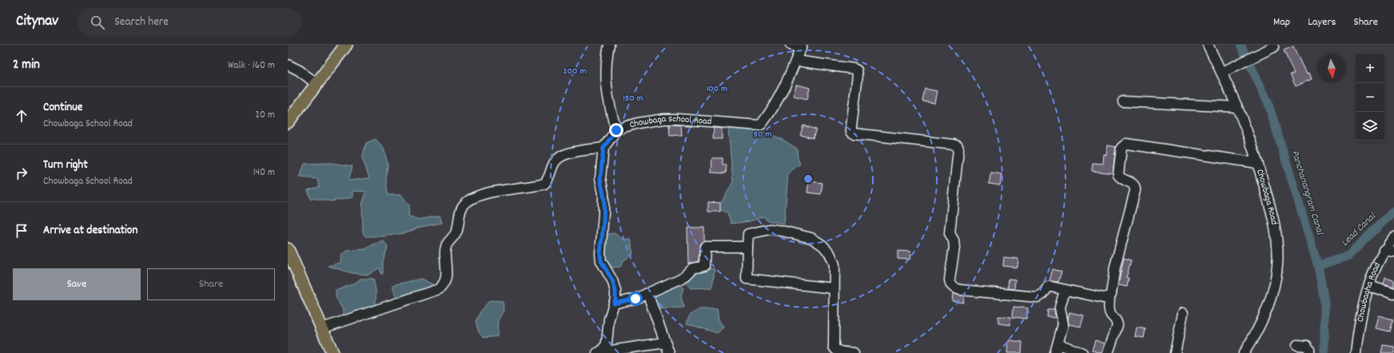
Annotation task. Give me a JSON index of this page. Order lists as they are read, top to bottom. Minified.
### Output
{"streets":{"street":["Chowbaga School Road","Chowbaga Road","Chowbagha Road"]},"water":["Panchanangram Canal","Lead Canal"],"north":"bottom","page":{"header":"Citynav","search":"Search here","nav":["Map","Layers","Share"],"heading":["2 min","Walk · 160 m"],"map_buttons":["+","−"],"list":[["Continue","Chowbaga School Road","20 m"],["Turn right","Chowbaga School Road","140 m"],"Arrive at destination"],"buttons":["Save","Share"]},"rings":["200 m","100 m","150 m","50 m"]}
